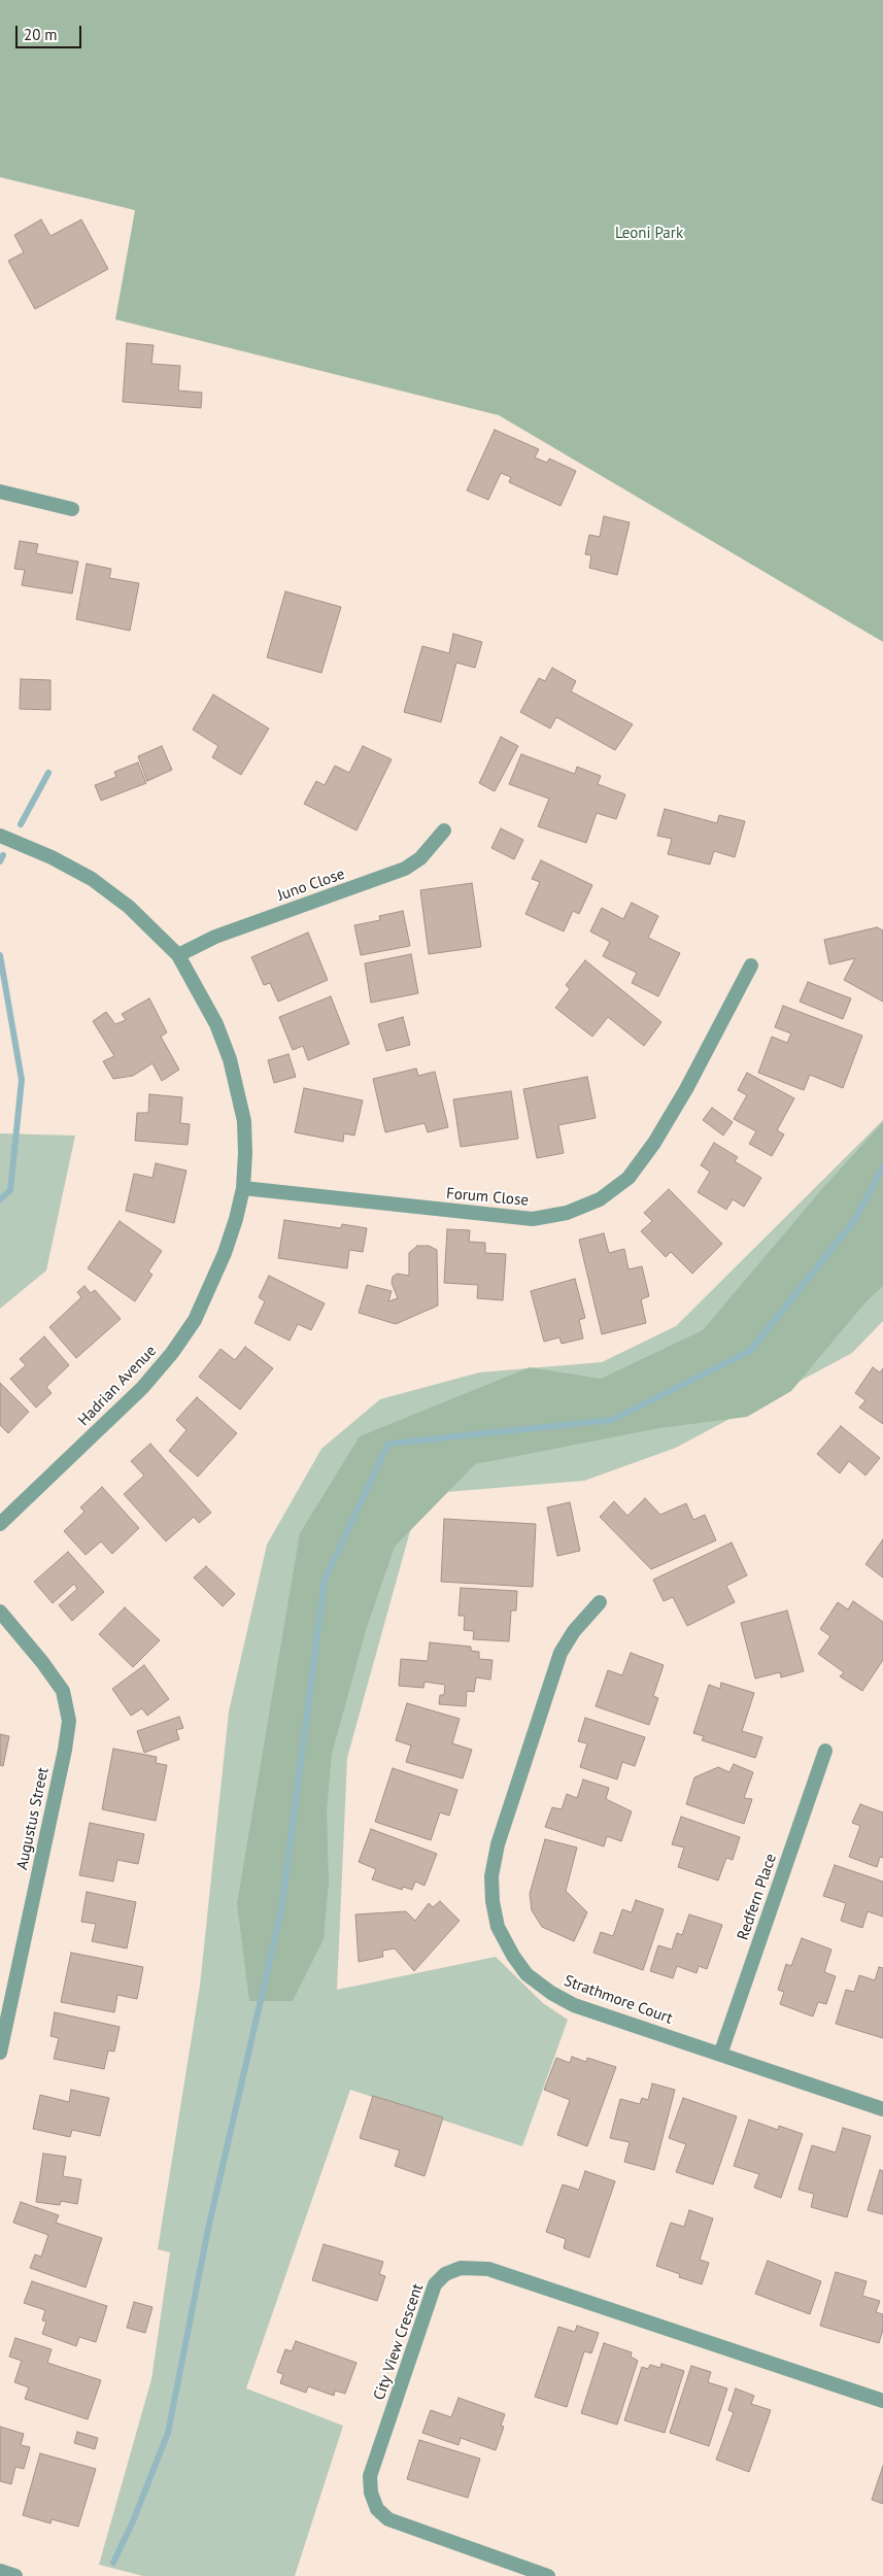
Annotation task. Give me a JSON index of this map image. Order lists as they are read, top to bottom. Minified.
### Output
{"streets":{"street":["Juno Close","Forum Close","Hadrian Avenue","Augustus Street","Redfern Place","Strathmore Court","City View Crescent"]},"crossings":[["Juno Close","Hadrian Avenue"],["Forum Close","Hadrian Avenue"],["Redfern Place","Strathmore Court"]],"parks":["Leoni Park"],"scale_bar":"20 m"}
